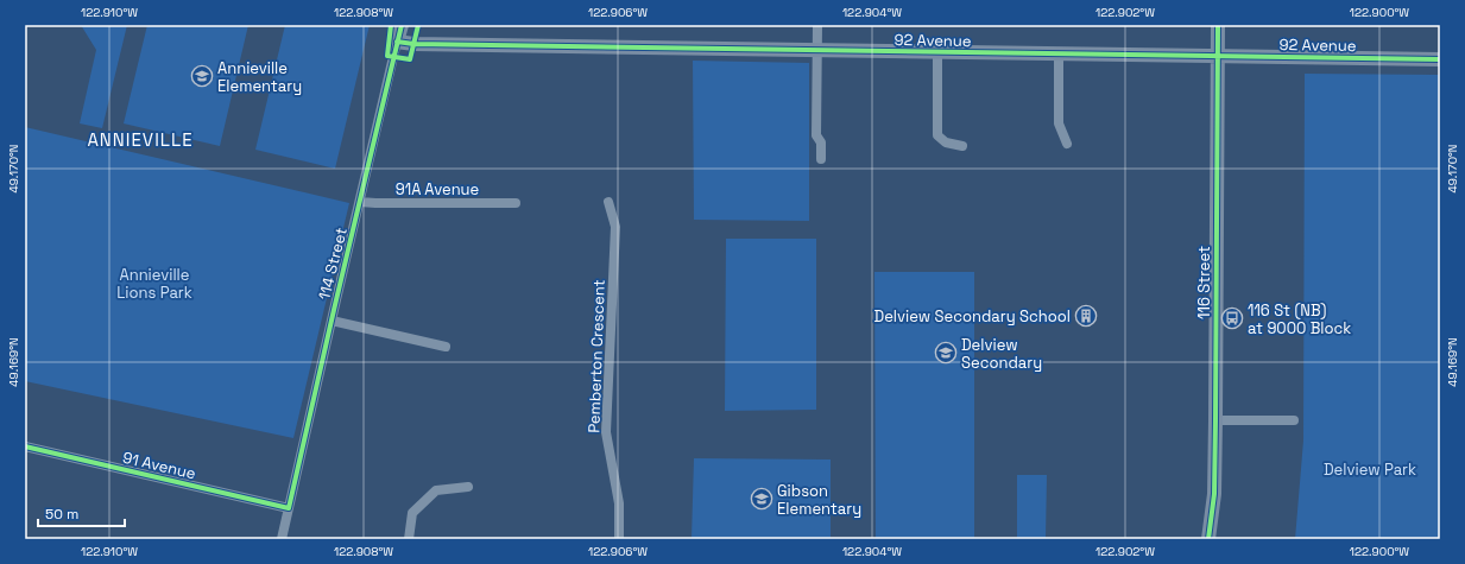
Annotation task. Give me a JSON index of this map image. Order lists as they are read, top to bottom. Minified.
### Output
{"streets":{"street":["92 Avenue","91A Avenue","114 Street","116 Street","Pemberton Crescent","91 Avenue"]},"crossings":[["92 Avenue","114 Street"],["92 Avenue","116 Street"],["91A Avenue","114 Street"],["114 Street","91 Avenue"]],"districts":["ANNIEVILLE"],"parks":["Annieville Lions Park","Delview Park"],"places":{"school or university":["Annieville Elementary","Delview Secondary","Gibson Elementary"],"building":["Delview Secondary School"],"bus stop":["116 St (NB) at 9000 Block"]},"scale_bar":"50 m","coordinates":["122.910°W","122.908°W","122.906°W","122.904°W","122.902°W","122.900°W","49.170°N","49.169°N"]}
